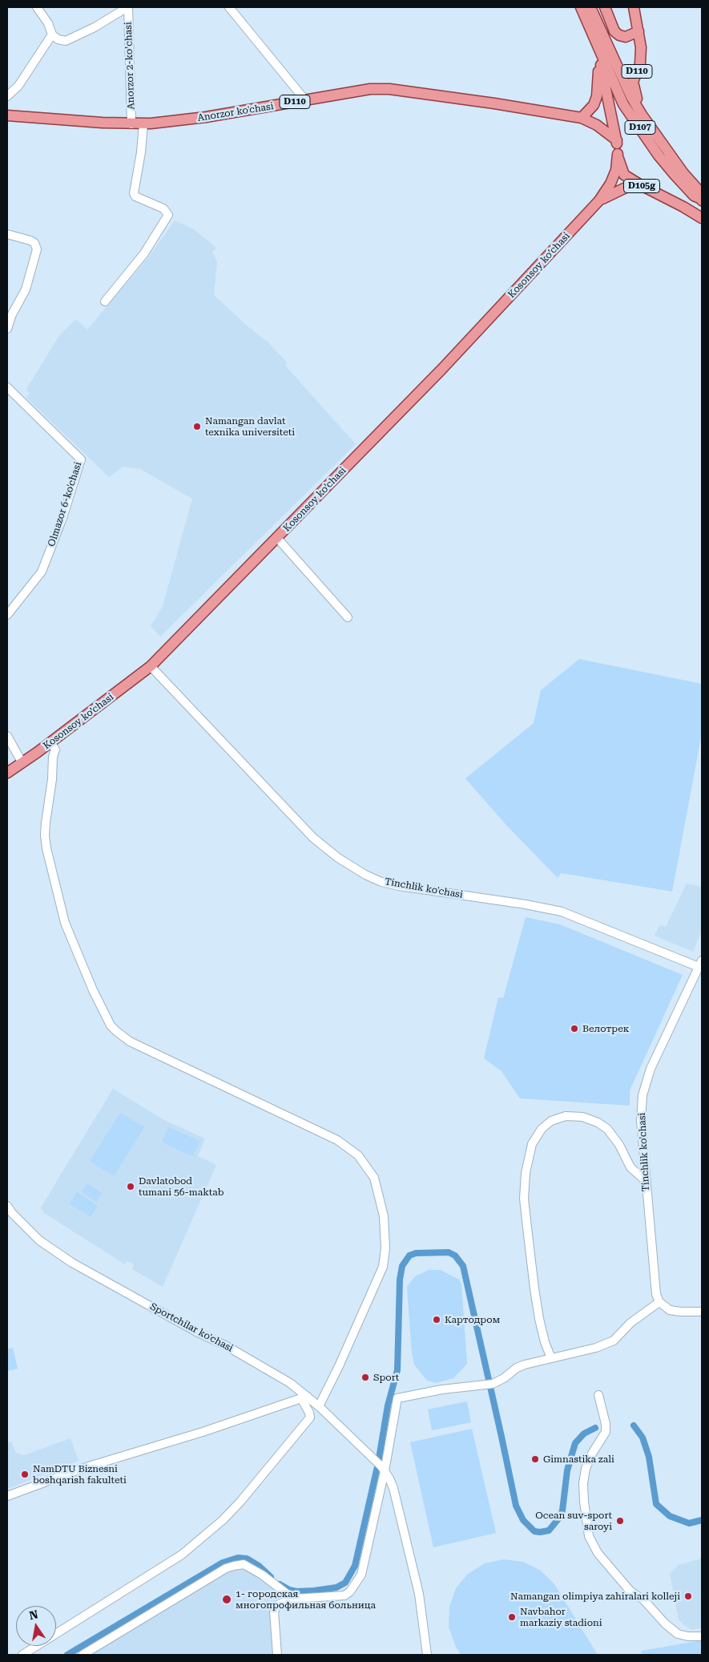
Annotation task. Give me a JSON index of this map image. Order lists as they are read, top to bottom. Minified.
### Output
{"streets":{"main road":["D110","Anorzor ko'chasi","D107","D105g","Kosonsoy ko’chasi"],"street":["Аnorzor 2-koʼchasi","Olmazor 6-ko'chasi","Tinchlik ko'chasi","Sportchilar ko'chasi"]},"crossings":[["Аnorzor 2-koʼchasi","Anorzor ko'chasi"],["D110","Anorzor ko'chasi"],["D110","D107"],["D105g","Kosonsoy ko’chasi"],["Kosonsoy ko’chasi","Tinchlik ko'chasi"]],"places":["Namangan davlat texnika universiteti","Велотрек","Davlatobod tumani 56-maktab","Картодром","Sport","Gimnastika zali","NamDTU Biznesni boshqarish fakulteti","Ocean suv-sport saroyi","Namangan olimpiya zahiralari kolleji","1- городская многопрофильная больница","Navbahor markaziy stadioni"],"north":"top"}
